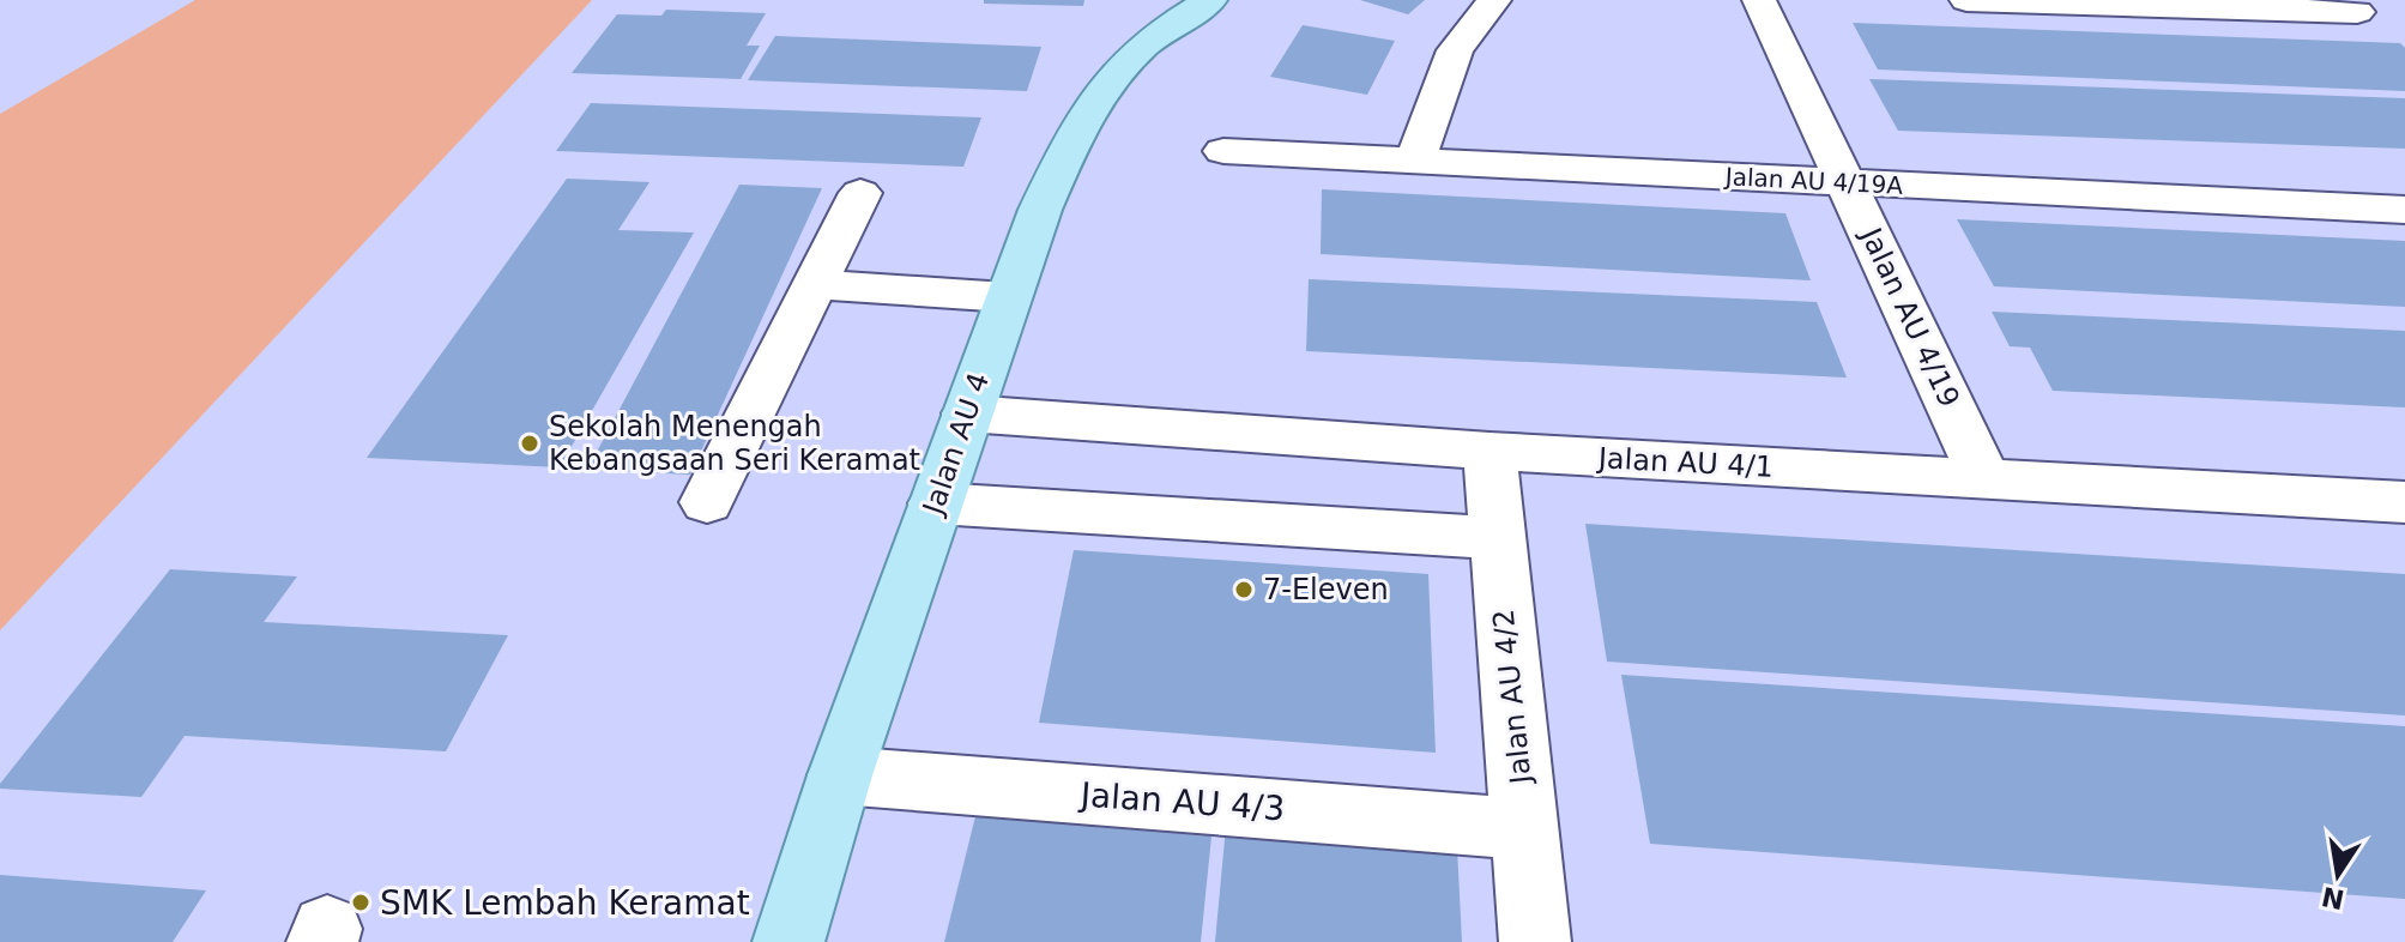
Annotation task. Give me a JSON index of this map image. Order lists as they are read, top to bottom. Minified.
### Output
{"streets":{"main road":["Jalan AU 4"],"street":["Jalan AU 4/19A","Jalan AU 4/19","Jalan AU 4/1","Jalan AU 4/2","Jalan AU 4/3"]},"crossings":[["Jalan AU 4/19A","Jalan AU 4/19"],["Jalan AU 4/19","Jalan AU 4/1"],["Jalan AU 4","Jalan AU 4/1"],["Jalan AU 4","Jalan AU 4/3"],["Jalan AU 4/1","Jalan AU 4/2"],["Jalan AU 4/2","Jalan AU 4/3"]],"places":["Sekolah Menengah Kebangsaan Seri Keramat","7-Eleven","SMK Lembah Keramat"],"north":"bottom"}
